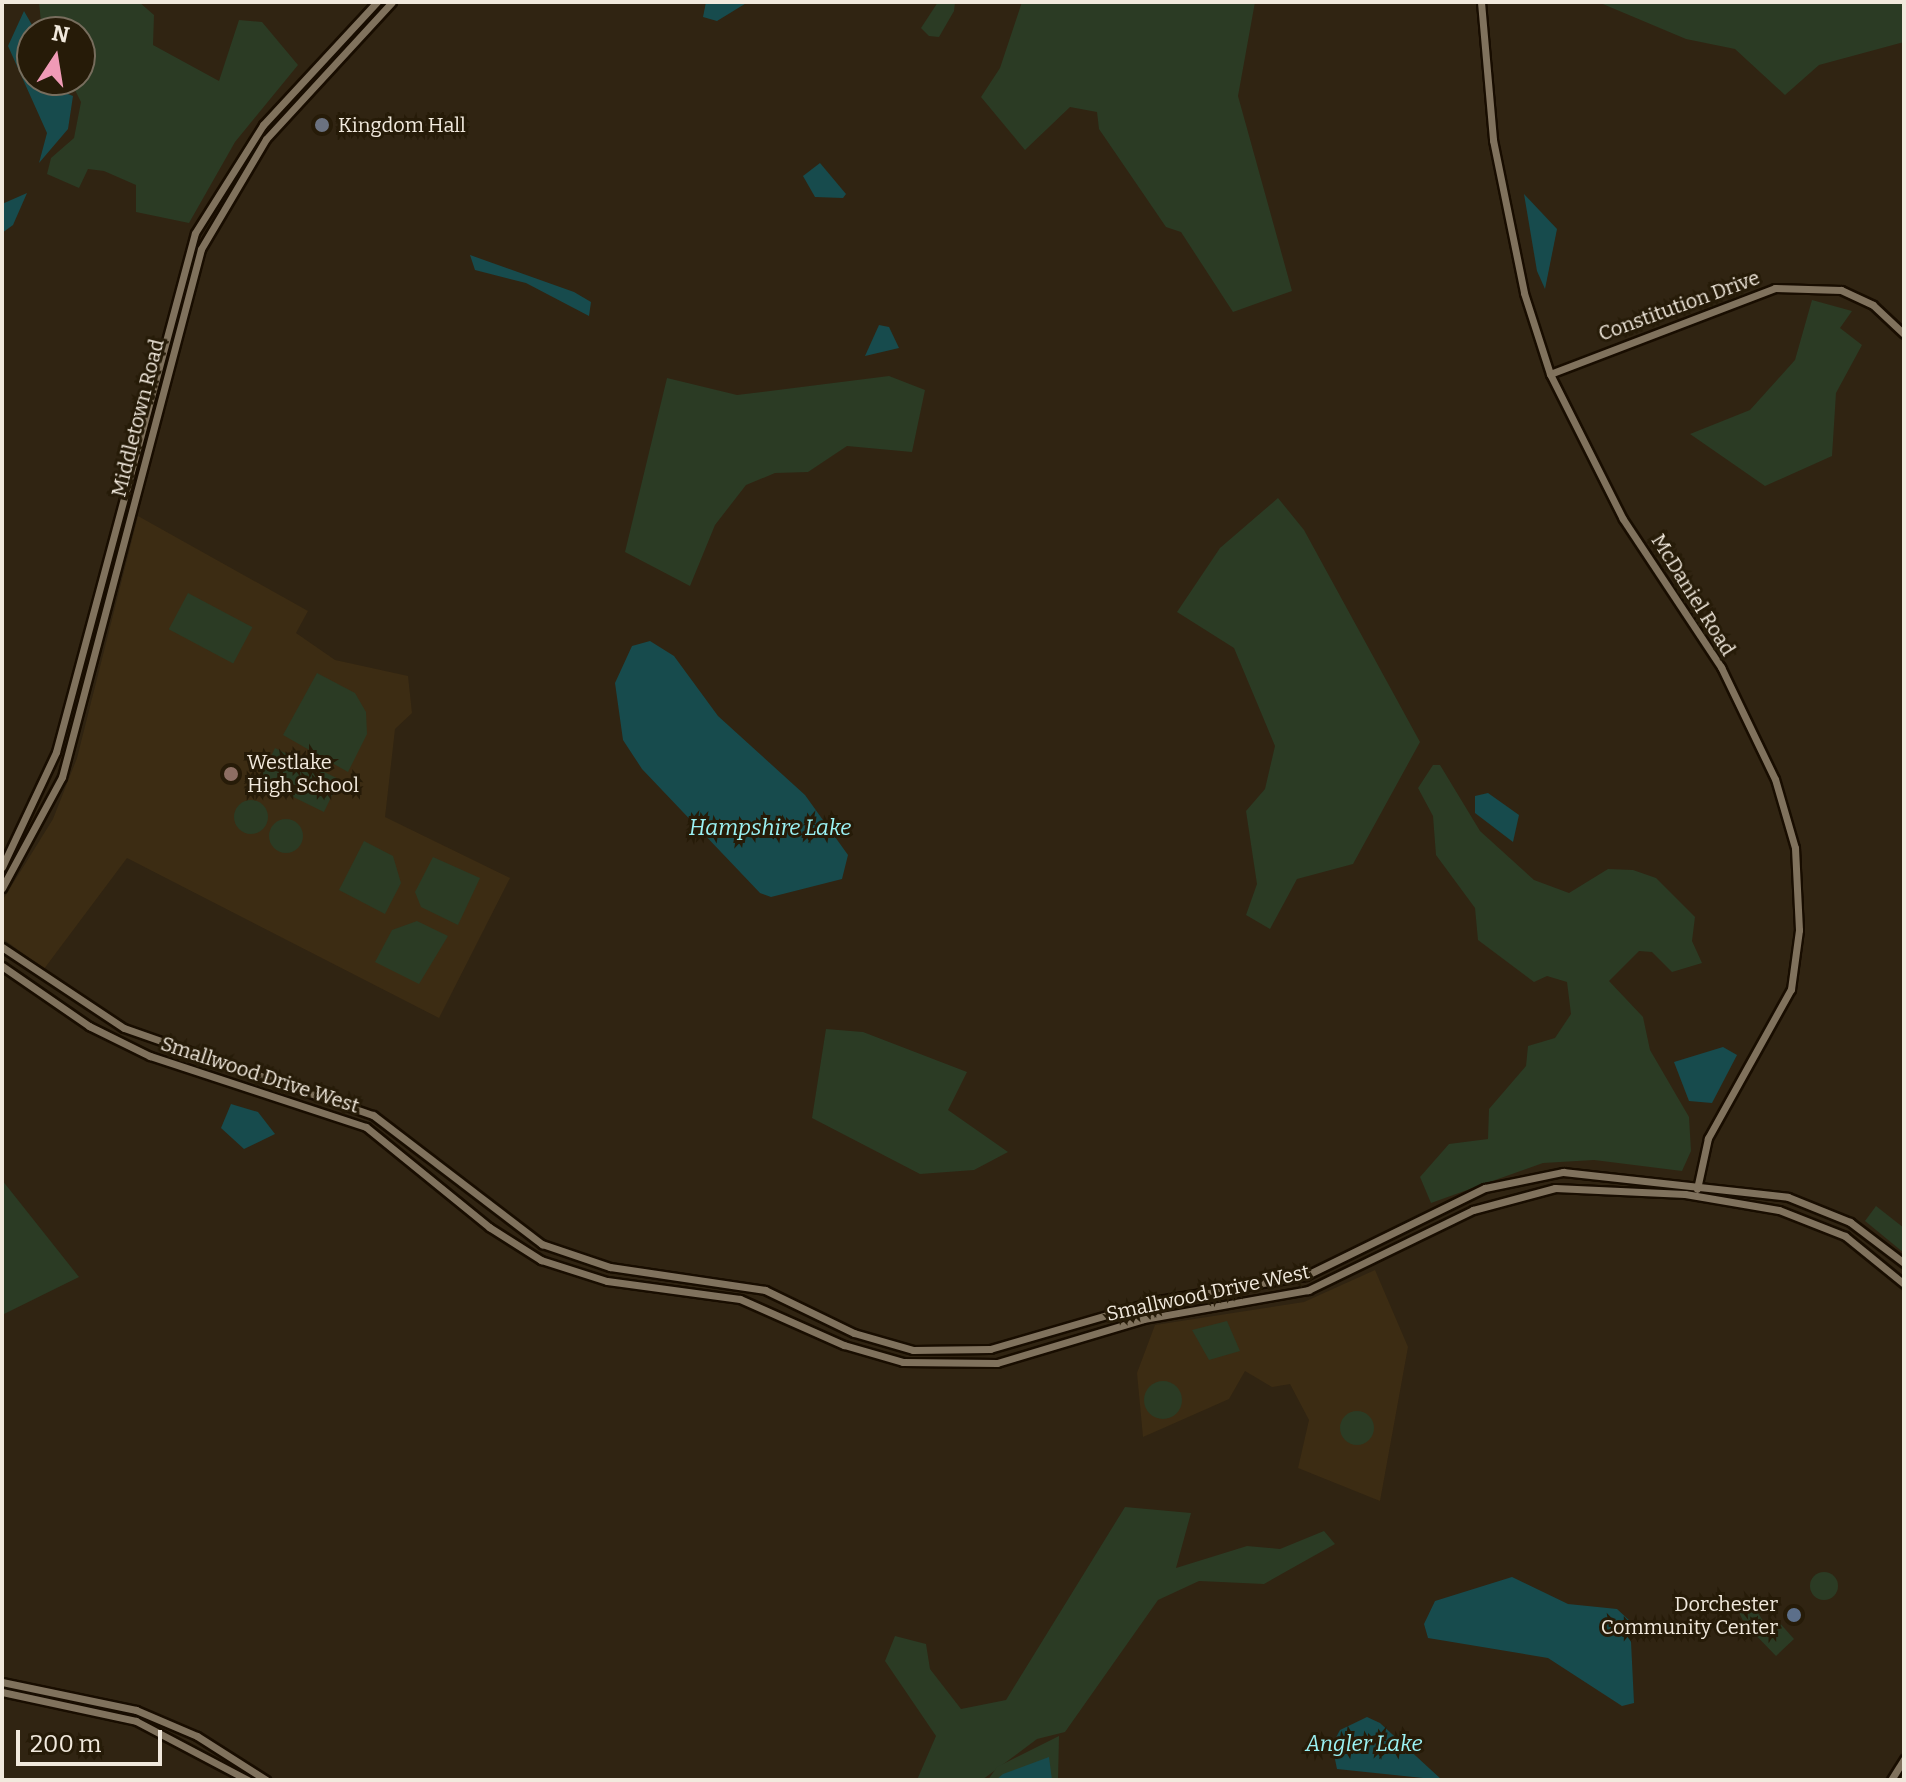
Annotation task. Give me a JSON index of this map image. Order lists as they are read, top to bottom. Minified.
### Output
{"streets":{"main road":["Constitution Drive","Middletown Road","McDaniel Road","Smallwood Drive West"]},"crossings":[["Constitution Drive","McDaniel Road"],["McDaniel Road","Smallwood Drive West"]],"water":["Hampshire Lake","Angler Lake"],"places":["Kingdom Hall","Westlake High School","Dorchester Community Center"],"scale_bar":"200 m","north":"top"}
